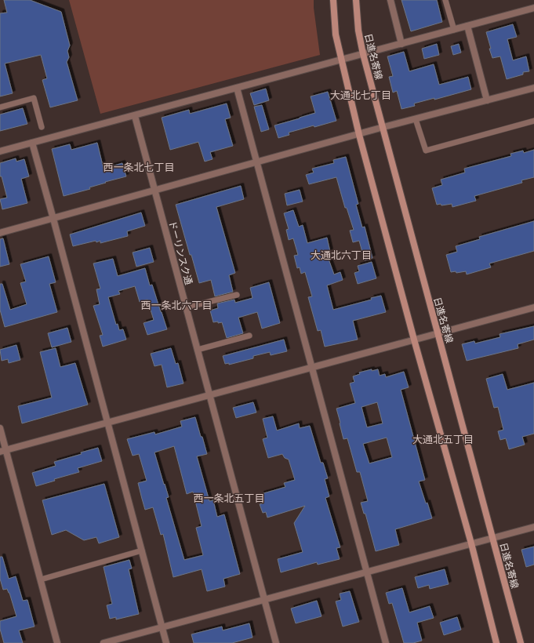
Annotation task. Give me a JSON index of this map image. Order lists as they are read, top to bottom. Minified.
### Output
{"streets":{"main road":["日進名寄線"],"street":["ドーリンスク通"]},"districts":["大通北七丁目","西一条北七丁目","大通北六丁目","西一条北六丁目","大通北五丁目","西一条北五丁目"]}
